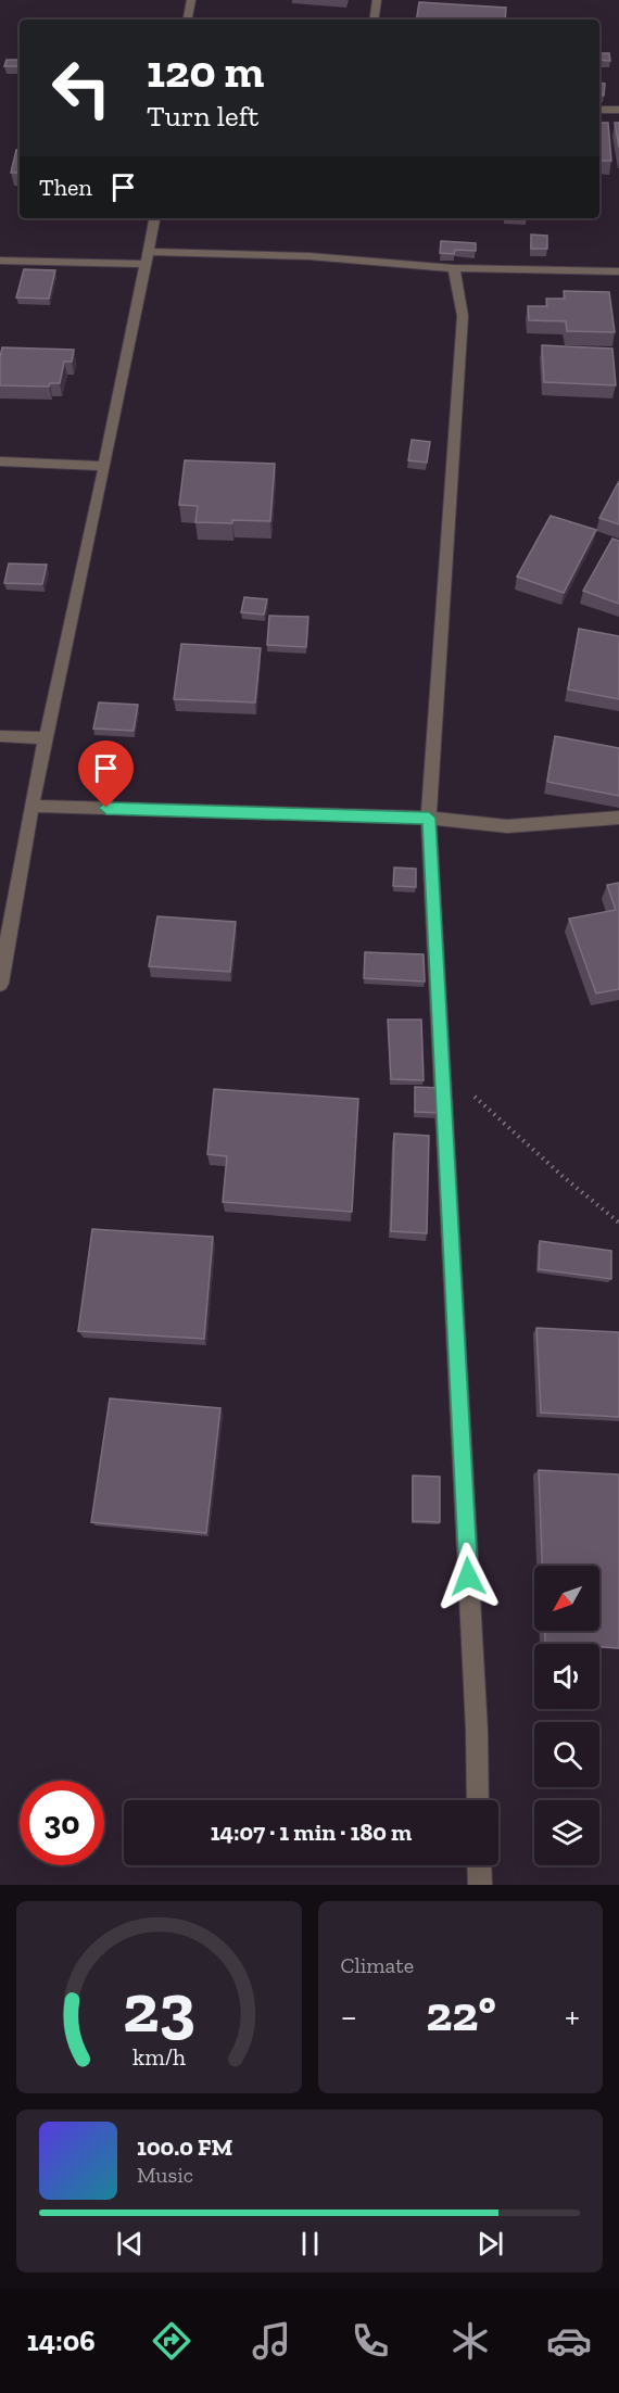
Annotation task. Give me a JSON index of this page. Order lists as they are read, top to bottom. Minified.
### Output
{"north":"bottom left","page":{"turn":["120 m","Turn left"],"then":"Then","limit":"30","trip":"14:07 · 1 min · 180 m","tile":"Climate","heat":["−","22°","+"],"song":["100.0 FM","Music"],"tabs":"14:06","gauge":["23","km/h"]}}
